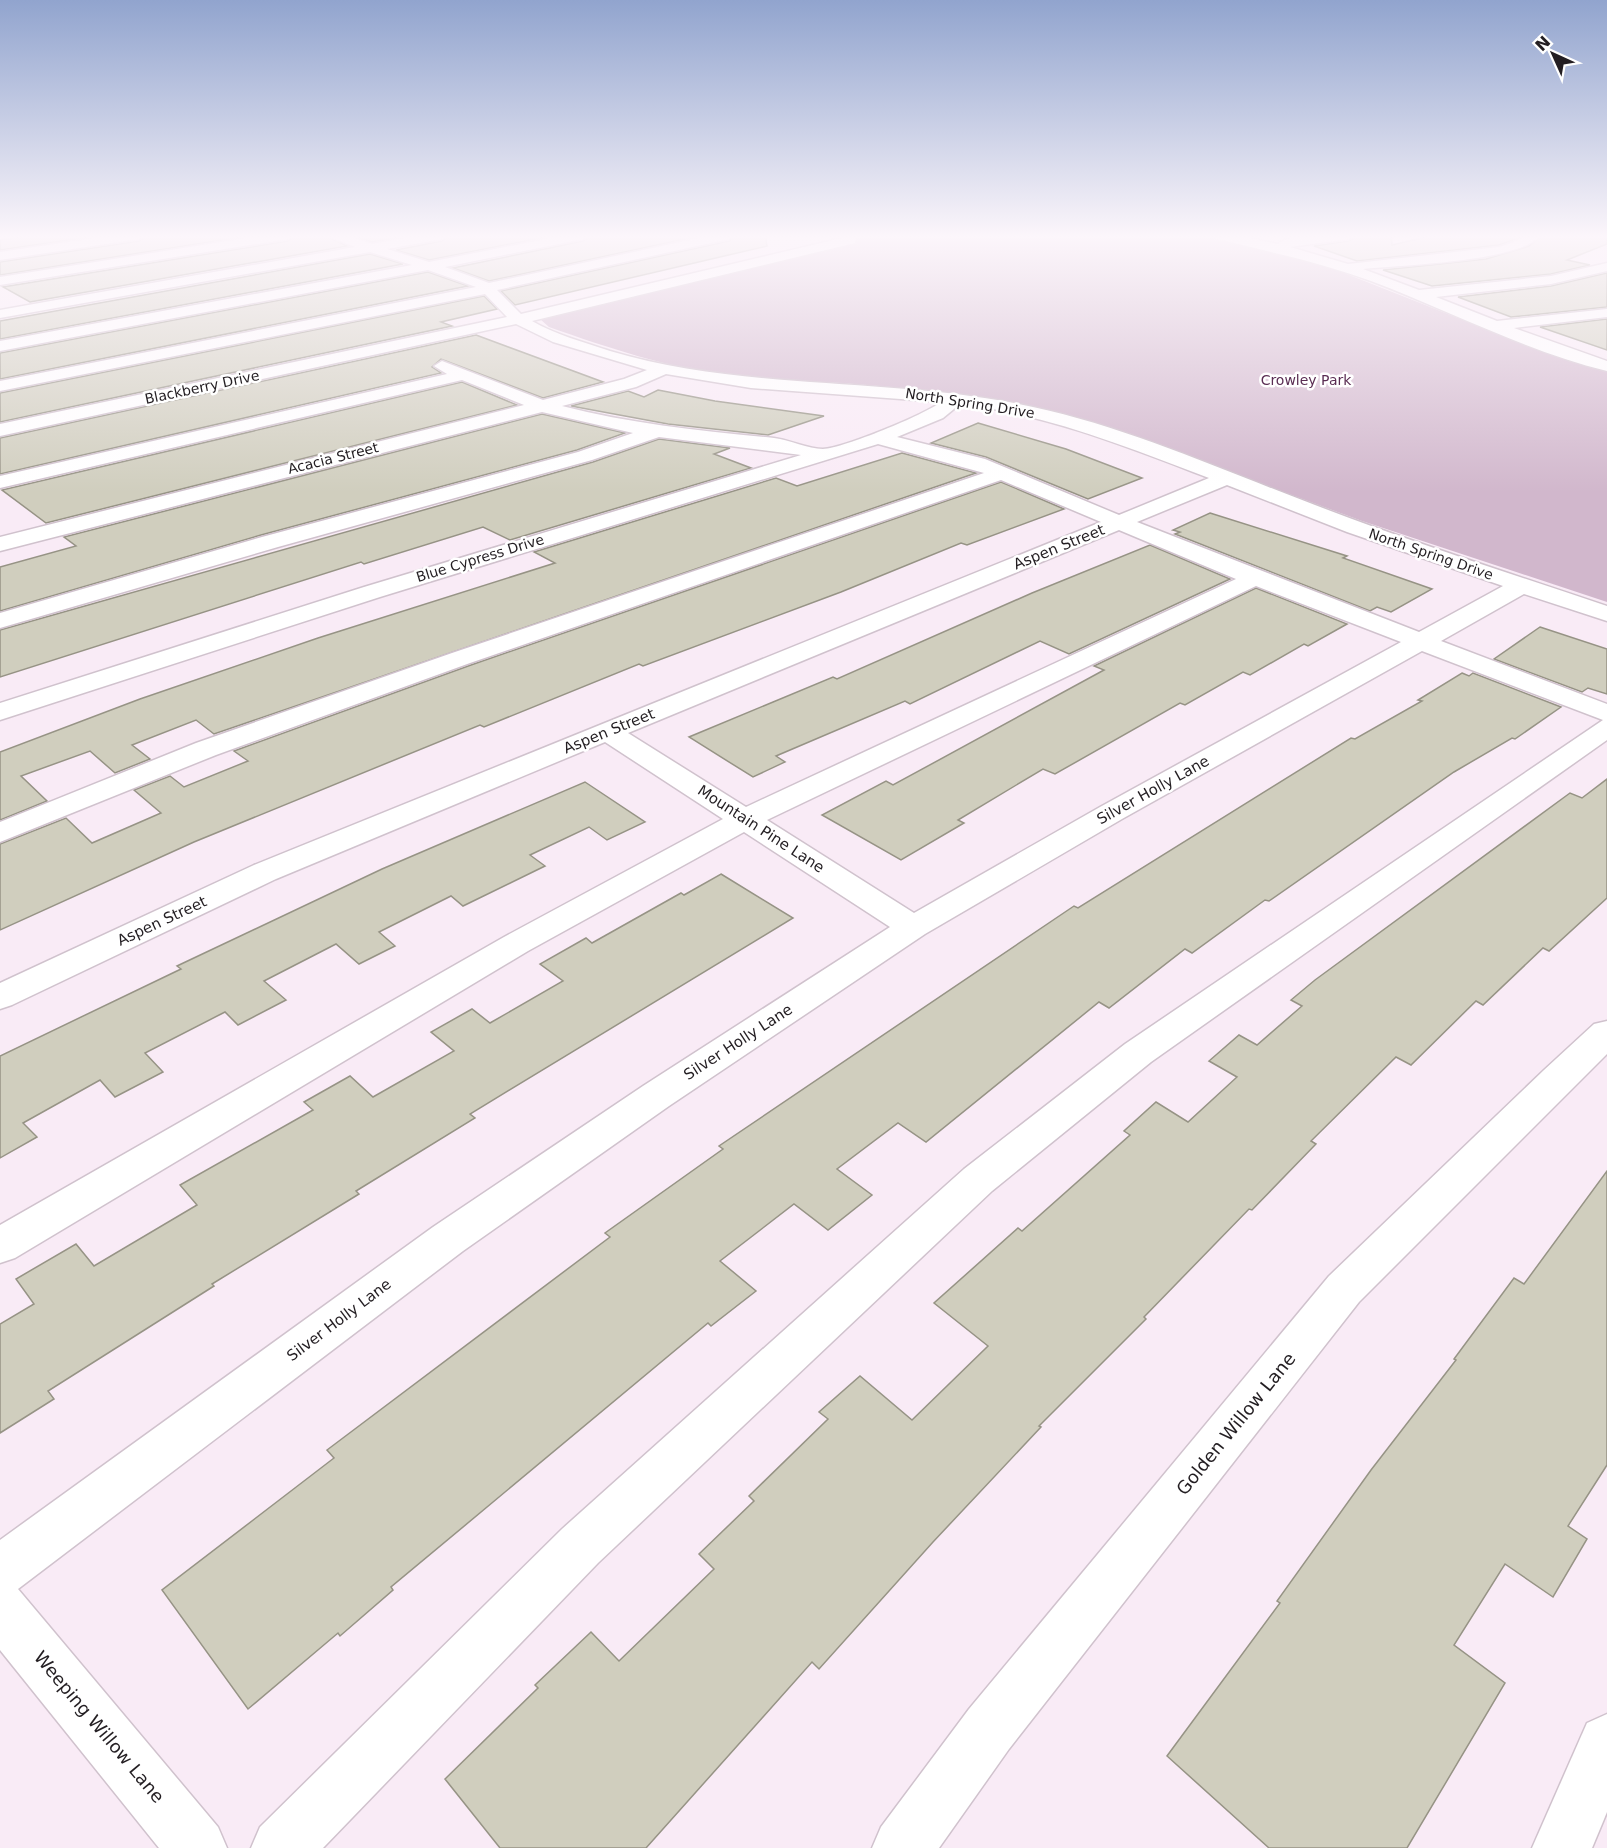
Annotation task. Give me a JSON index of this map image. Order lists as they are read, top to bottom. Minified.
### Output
{"streets":{"street":["Blackberry Drive","North Spring Drive","Acacia Street","Aspen Street","Blue Cypress Drive","Silver Holly Lane","Mountain Pine Lane","Golden Willow Lane","Weeping Willow Lane"]},"crossings":[["North Spring Drive","Acacia Street"],["North Spring Drive","Aspen Street"],["North Spring Drive","Blue Cypress Drive"],["North Spring Drive","Silver Holly Lane"],["Aspen Street","Mountain Pine Lane"],["Silver Holly Lane","Mountain Pine Lane"]],"parks":["Crowley Park"],"north":"top left"}
